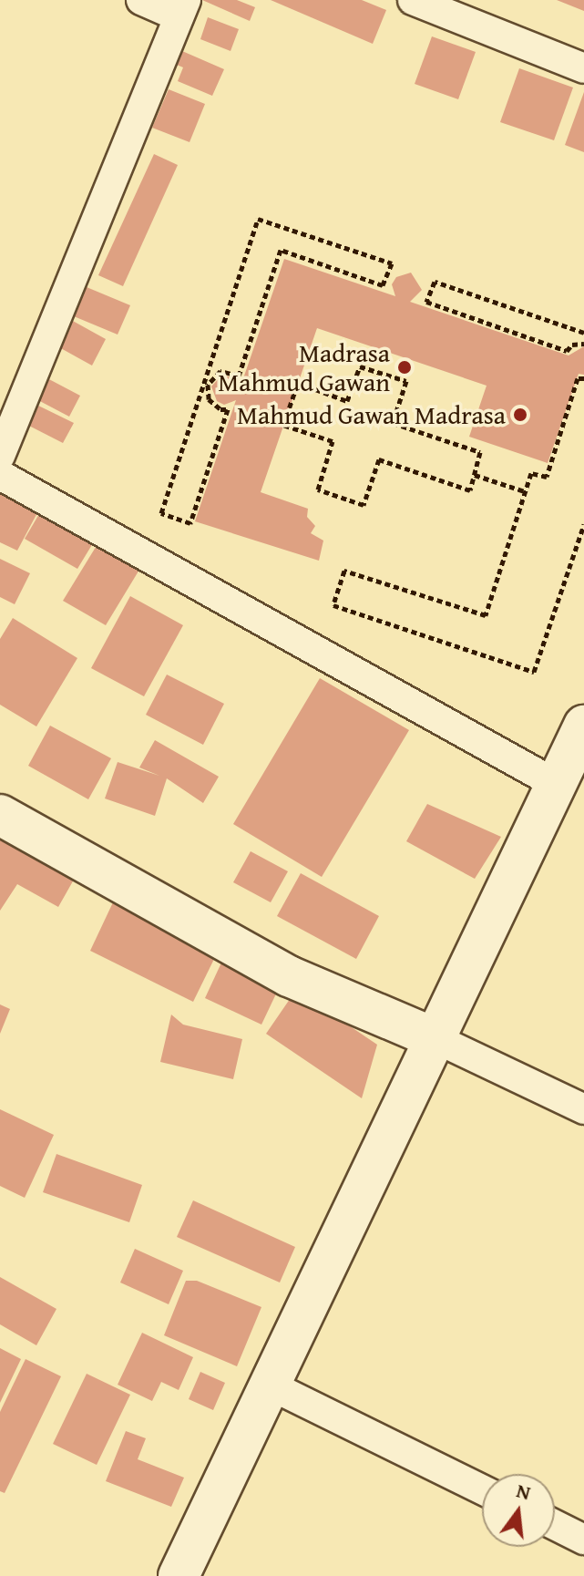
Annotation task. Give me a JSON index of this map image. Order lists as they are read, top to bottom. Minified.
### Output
{"places":["Madrasa Mahmud Gawan","Mahmud Gawan Madrasa"],"north":"top"}
